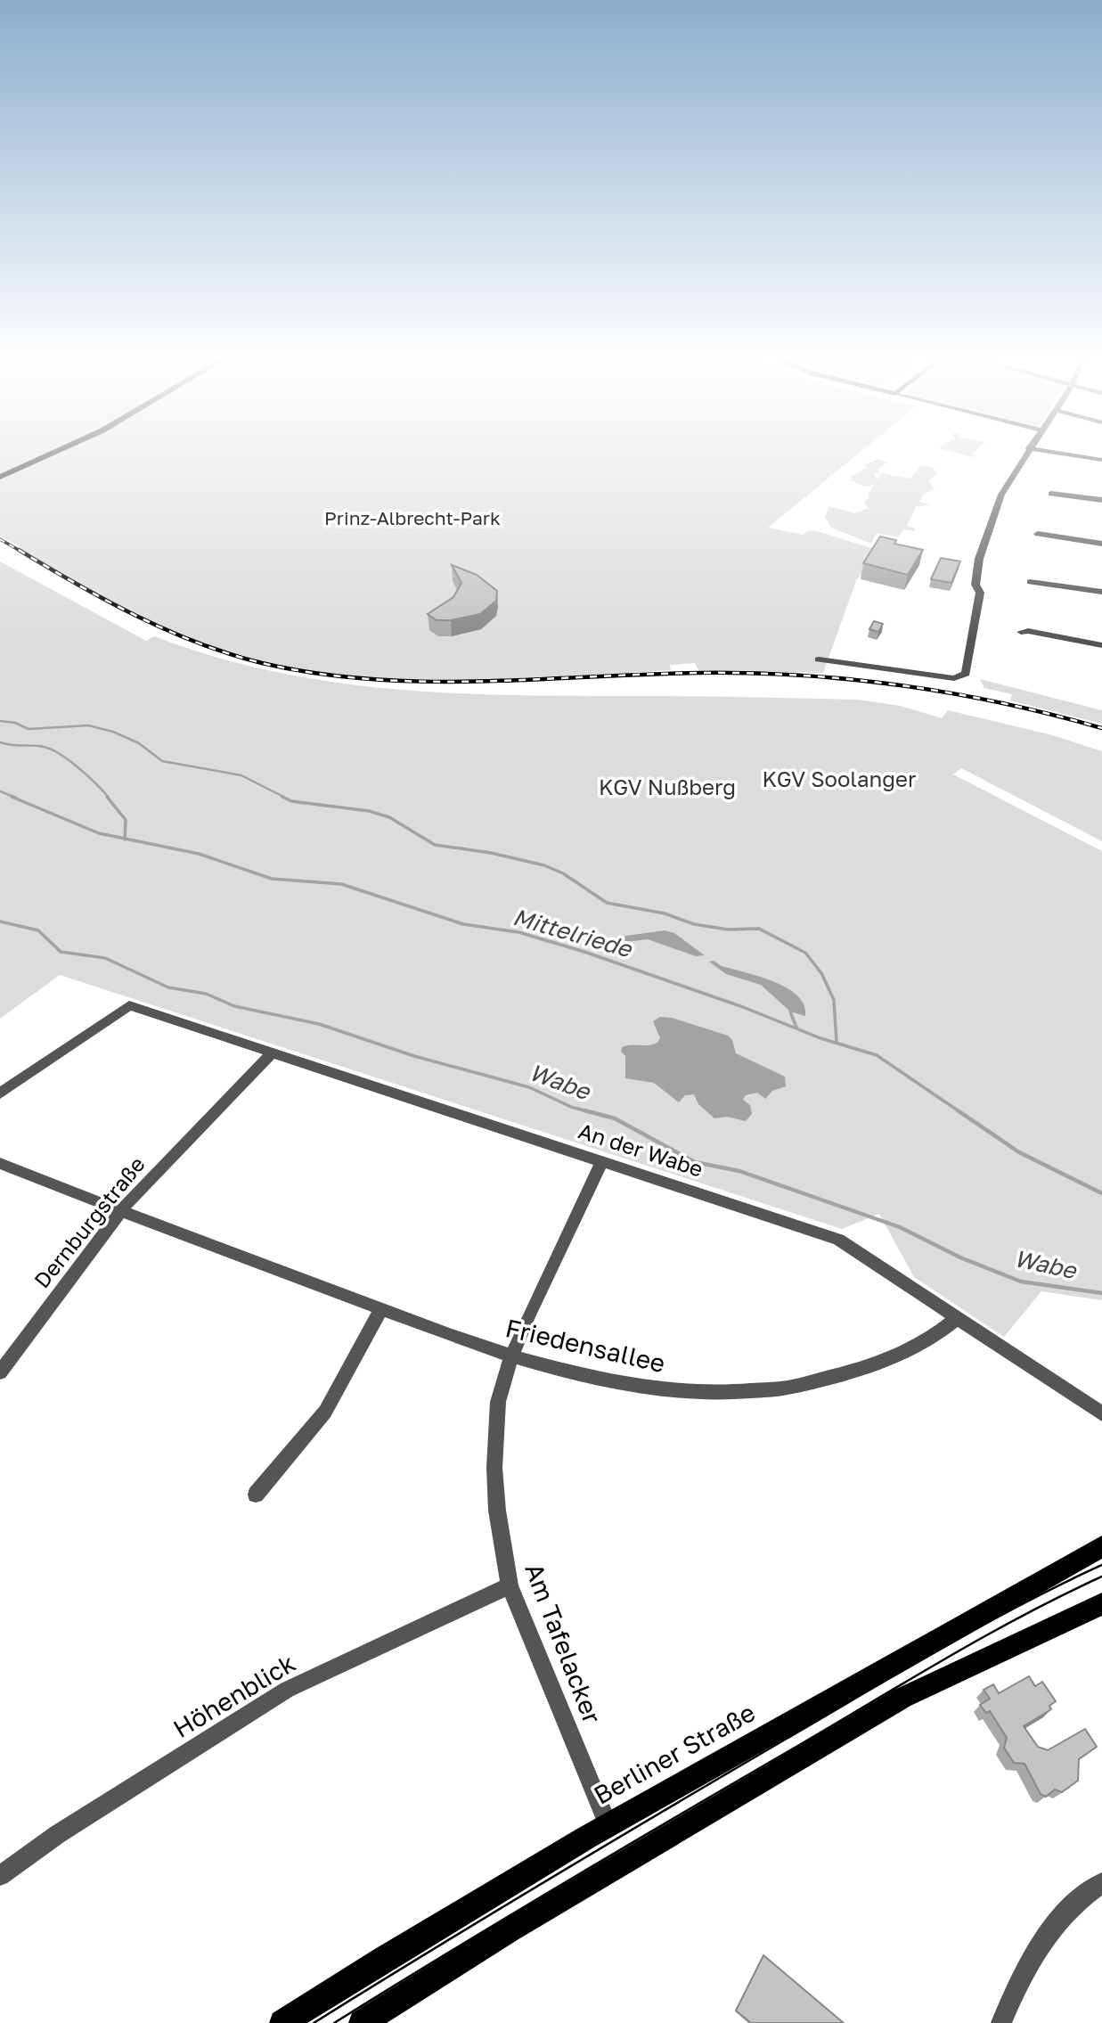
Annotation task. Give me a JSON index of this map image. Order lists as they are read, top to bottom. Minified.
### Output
{"streets":{"main road":["Berliner Straße"],"street":["An der Wabe","Dernburgstraße","Friedensallee","Am Tafelacker","Höhenblick"]},"crossings":[["An der Wabe","Dernburgstraße"],["An der Wabe","Friedensallee"],["An der Wabe","Am Tafelacker"],["Dernburgstraße","Friedensallee"],["Friedensallee","Am Tafelacker"],["Am Tafelacker","Höhenblick"],["Am Tafelacker","Berliner Straße"]],"water":["Mittelriede","Wabe"],"parks":["Prinz-Albrecht-Park","KGV Soolanger","KGV Nußberg"]}
